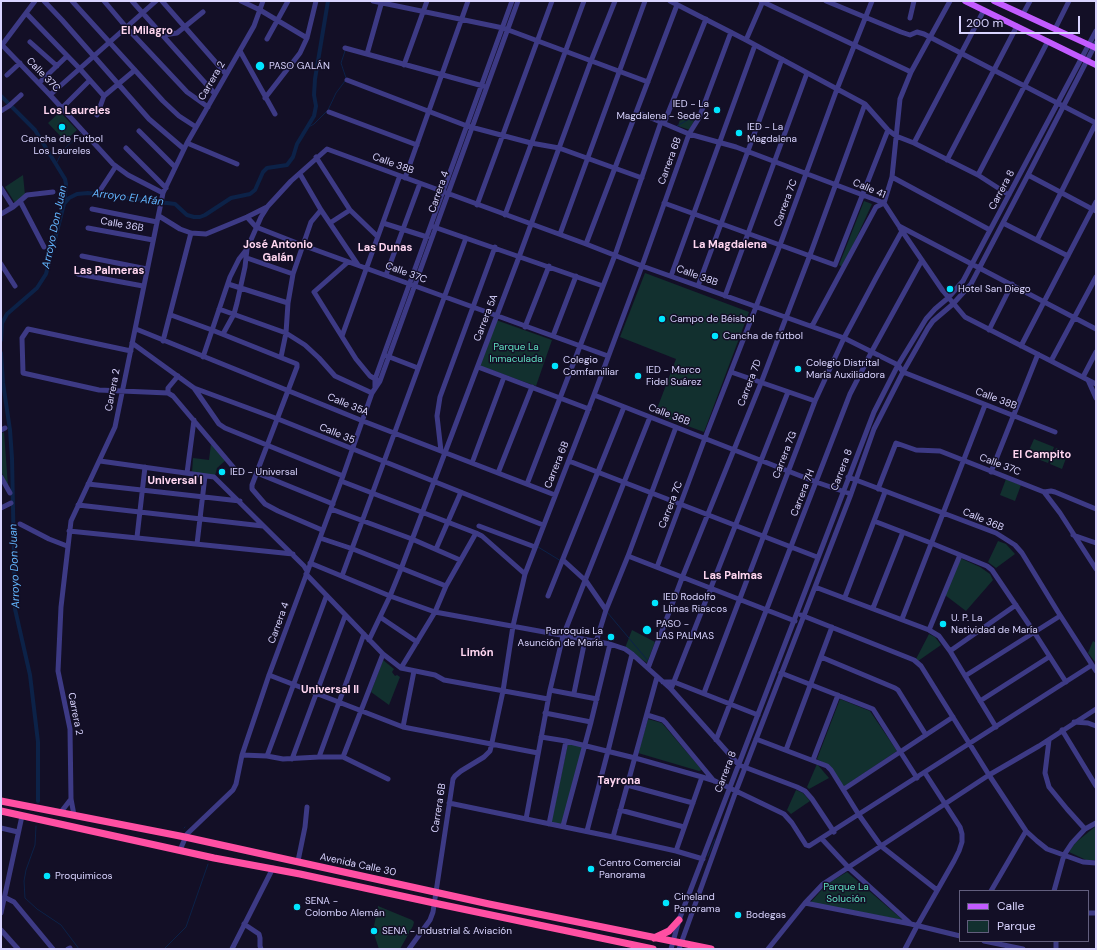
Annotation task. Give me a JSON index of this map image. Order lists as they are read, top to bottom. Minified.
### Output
{"streets":{"highway":["Avenida Calle 30"],"street":["Calle 37C","Carrera 2","Carrera 6B","Calle 38B","Calle 41","Carrera 8","Carrera 4","Carrera 7C","Calle 36B","Carrera 5A","Carrera 7D","Calle 35A","Calle 35","Carrera 7G","Carrera 7H"]},"crossings":[["Calle 37C","Carrera 2"],["Calle 37C","Carrera 6B"],["Calle 37C","Carrera 4"],["Calle 37C","Calle 36B"],["Calle 37C","Carrera 5A"],["Carrera 2","Calle 36B"],["Carrera 2","Calle 35A"],["Carrera 2","Calle 35"],["Carrera 2","Avenida Calle 30"],["Carrera 6B","Calle 38B"],["Carrera 6B","Calle 41"],["Carrera 6B","Calle 36B"],["Carrera 6B","Calle 35A"],["Carrera 6B","Calle 35"],["Carrera 6B","Avenida Calle 30"],["Calle 38B","Carrera 8"],["Calle 38B","Carrera 4"],["Calle 38B","Carrera 7C"],["Calle 38B","Carrera 5A"],["Calle 38B","Carrera 7D"],["Calle 38B","Carrera 7G"],["Calle 38B","Carrera 7H"],["Calle 41","Carrera 8"],["Calle 41","Carrera 7C"],["Calle 41","Carrera 7D"],["Calle 41","Carrera 7G"],["Carrera 8","Calle 36B"],["Carrera 8","Avenida Calle 30"],["Carrera 4","Calle 35A"],["Carrera 4","Calle 35"],["Carrera 4","Avenida Calle 30"],["Carrera 7C","Calle 36B"],["Calle 36B","Carrera 7D"],["Calle 36B","Carrera 7G"],["Calle 36B","Carrera 7H"],["Carrera 5A","Calle 35A"],["Carrera 5A","Calle 35"]],"districts":["El Milagro","Los Laureles","José Antonio Galán","La Magdalena","Las Dunas","Las Palmeras","El Campito","Universal I","Las Palmas","Limón","Universal II","Tayrona"],"water":["Arroyo El Afán","Arroyo Don Juan"],"parks":["Parque La Inmaculada","Parque La Solución"],"places":["PASO GALÁN","IED - La Magdalena - Sede 2","Cancha de Futbol Los Laureles","IED - La Magdalena","Hotel San Diego","Campo de Béisbol","Cancha de fútbol","Colegio Comfamiliar","Colegio Distrital María Auxiliadora","IED - Marco Fidel Suárez","IED - Universal","IED Rodolfo Llinas Riascos","U. P. La Natividad de María","PASO - LAS PALMAS","Parroquia La Asunción de María","Centro Comercial Panorama","Proquimicos","Cineland Panorama","SENA - Colombo Alemán","Bodegas","SENA - Industrial & Aviación"],"legend":["Calle","Parque"],"scale_bar":"200 m"}
